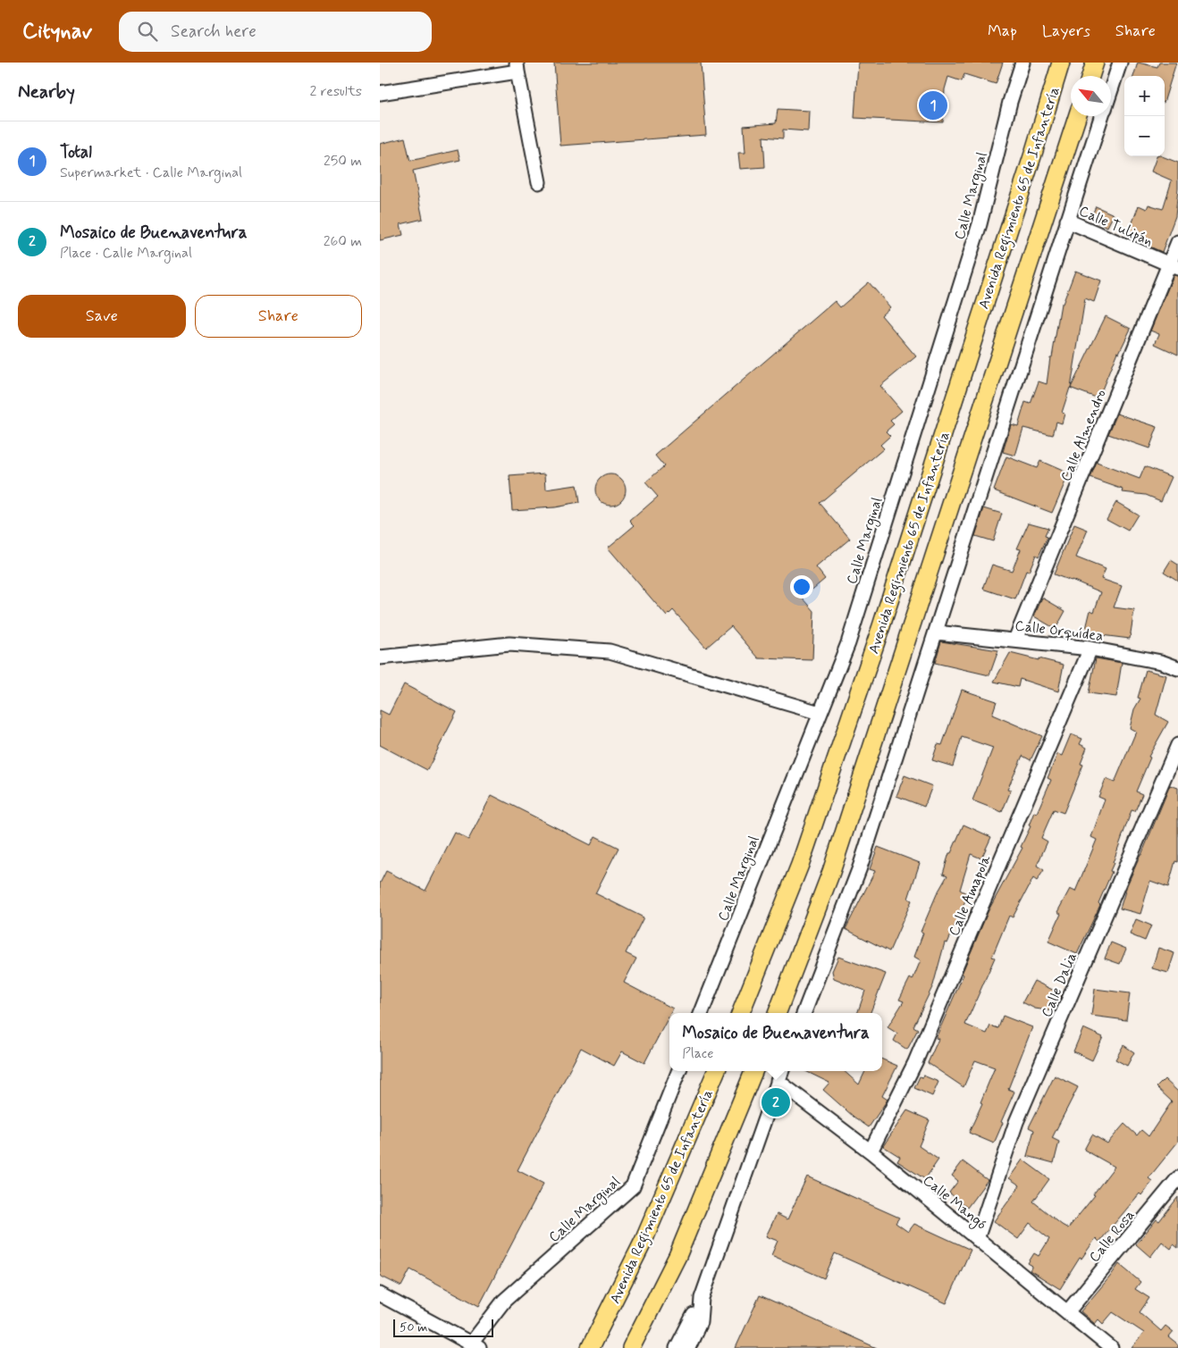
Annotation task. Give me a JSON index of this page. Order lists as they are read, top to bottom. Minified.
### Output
{"streets":{"main road":["Avenida Regimiento 65 de Infantería"],"street":["Calle Marginal","Calle Tulipán","Calle Almendro","Calle Orquídea","Calle Amapola","Calle Dalia","Calle Mangó","Calle Rosa"]},"crossings":[["Calle Tulipán","Calle Almendro"],["Calle Almendro","Calle Orquídea"],["Calle Orquídea","Calle Amapola"],["Calle Amapola","Calle Mangó"],["Calle Dalia","Calle Mangó"],["Calle Mangó","Calle Rosa"]],"scale_bar":"50 m","north":"top left","page":{"header":"Citynav","search":"Search here","nav":["Map","Layers","Share"],"heading":["Nearby","2 results"],"map_buttons":["+","−"],"pins":["1","2"],"list":[{"mark":"1","name":"Total","note":"Supermarket · Calle Marginal","value":"250 m"},{"mark":"2","name":"Mosaico de Buenaventura","note":"Place · Calle Marginal","value":"260 m"}],"buttons":["Save","Share"],"popup":["Mosaico de Buenaventura","Place"],"scale":"50 m"}}
